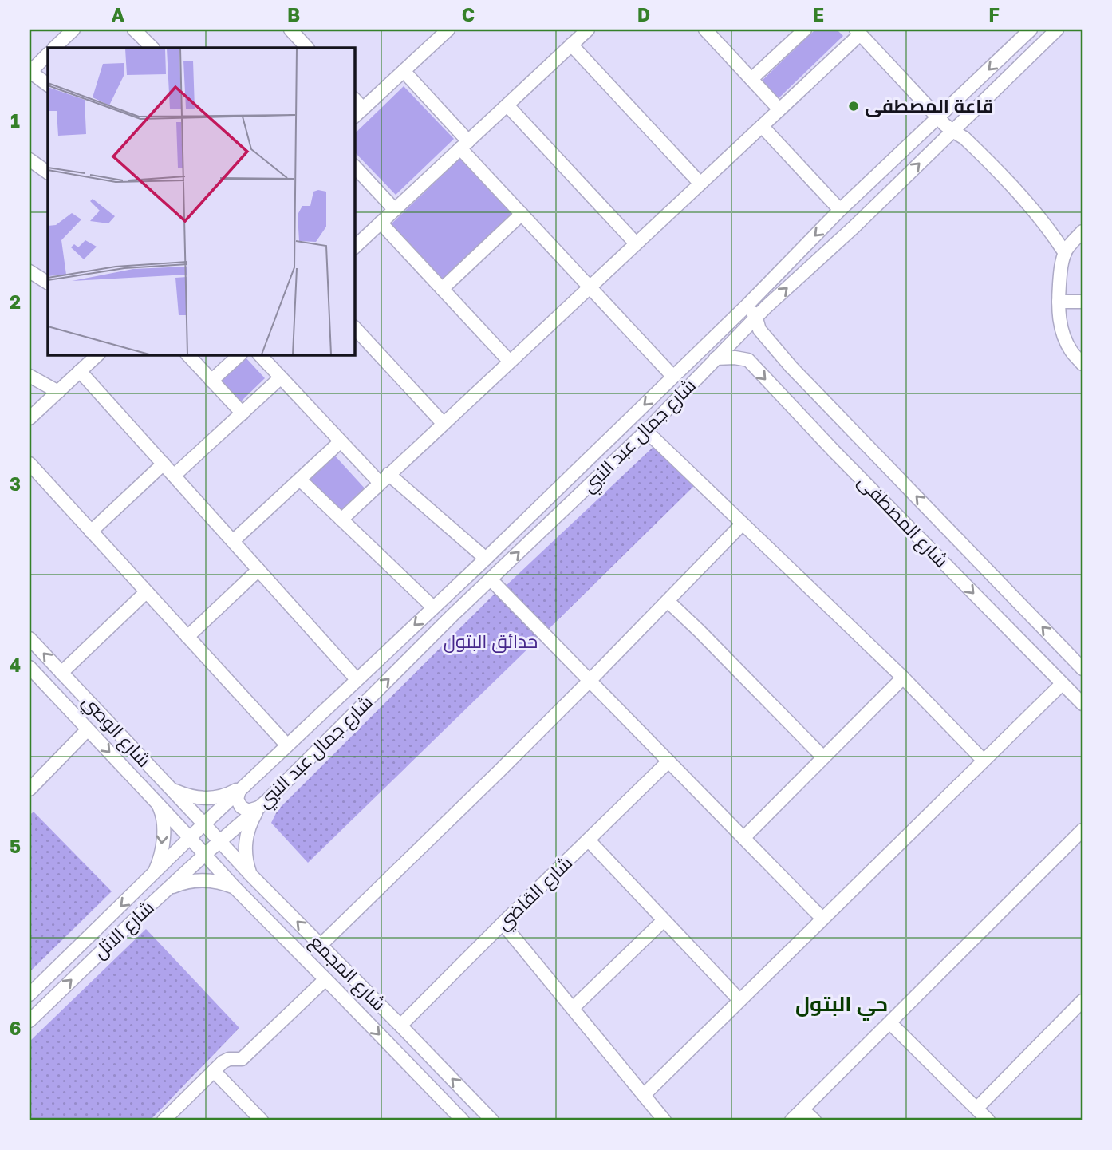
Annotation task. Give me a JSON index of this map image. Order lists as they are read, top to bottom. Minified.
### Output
{"streets":{"street":["شارع جمال عبد النبي","شارع المصطفى","شارع الوصي","شارع القاضي","شارع الاثل","شارع المجمع"]},"crossings":[["شارع جمال عبد النبي","شارع المصطفى"],["شارع جمال عبد النبي","شارع الوصي"],["شارع جمال عبد النبي","شارع الاثل"],["شارع جمال عبد النبي","شارع المجمع"],["شارع الوصي","شارع الاثل"],["شارع الوصي","شارع المجمع"],["شارع القاضي","شارع المجمع"],["شارع الاثل","شارع المجمع"]],"districts":["حي البتول"],"parks":["حدائق البتول"],"places":["قاعة المصطفى"],"grid":{"columns":["A","B","C","D","E","F"],"rows":["1","2","3","4","5","6"]}}
